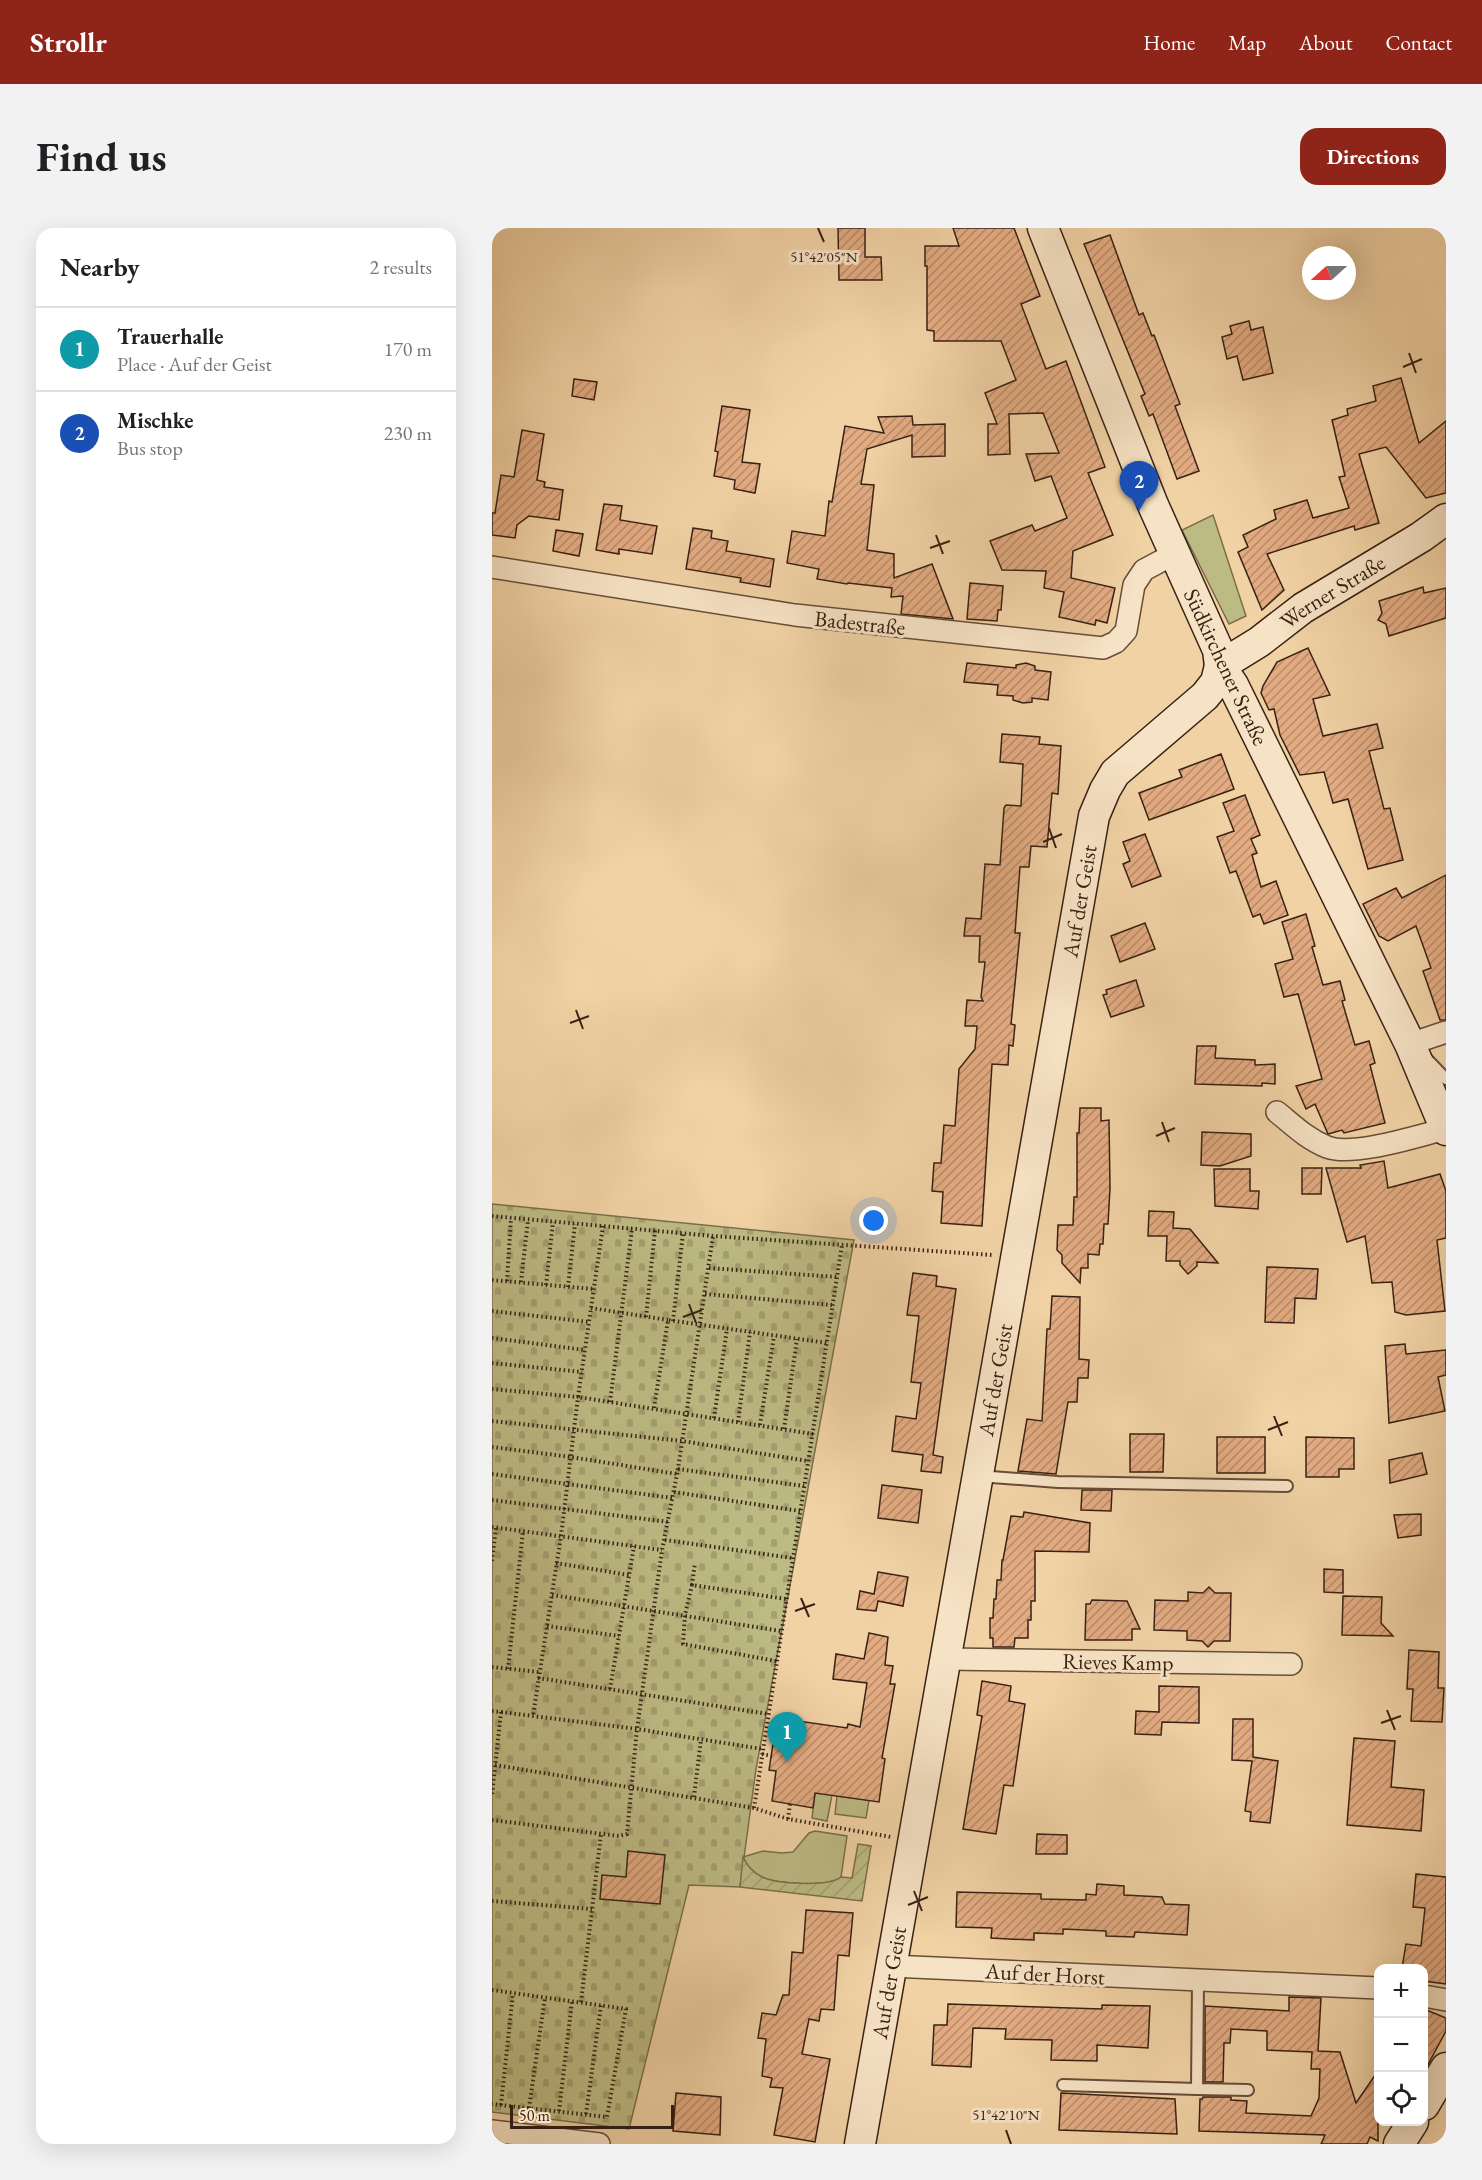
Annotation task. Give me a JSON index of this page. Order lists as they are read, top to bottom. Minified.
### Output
{"streets":{"street":["Werner Straße","Badestraße","Südkirchener Straße","Auf der Geist","Rieves Kamp","Auf der Horst"]},"crossings":[["Werner Straße","Südkirchener Straße"],["Werner Straße","Auf der Geist"],["Badestraße","Südkirchener Straße"],["Südkirchener Straße","Auf der Geist"],["Auf der Geist","Rieves Kamp"],["Auf der Geist","Auf der Horst"]],"scale_bar":"50 m","north":"left","page":{"header":"Strollr","nav":["Home","Map","About","Contact"],"buttons":"Directions","title":"Find us","heading":["Nearby","2 results"],"list":[{"mark":"1","name":"Trauerhalle","note":"Place · Auf der Geist","value":"170 m"},{"mark":"2","name":"Mischke","note":"Bus stop","value":"230 m"}],"pins":["2","1"],"map_buttons":["+","−"],"scale":"50 m"},"coordinates":["51°42'05\"N","51°42'10\"N"]}
